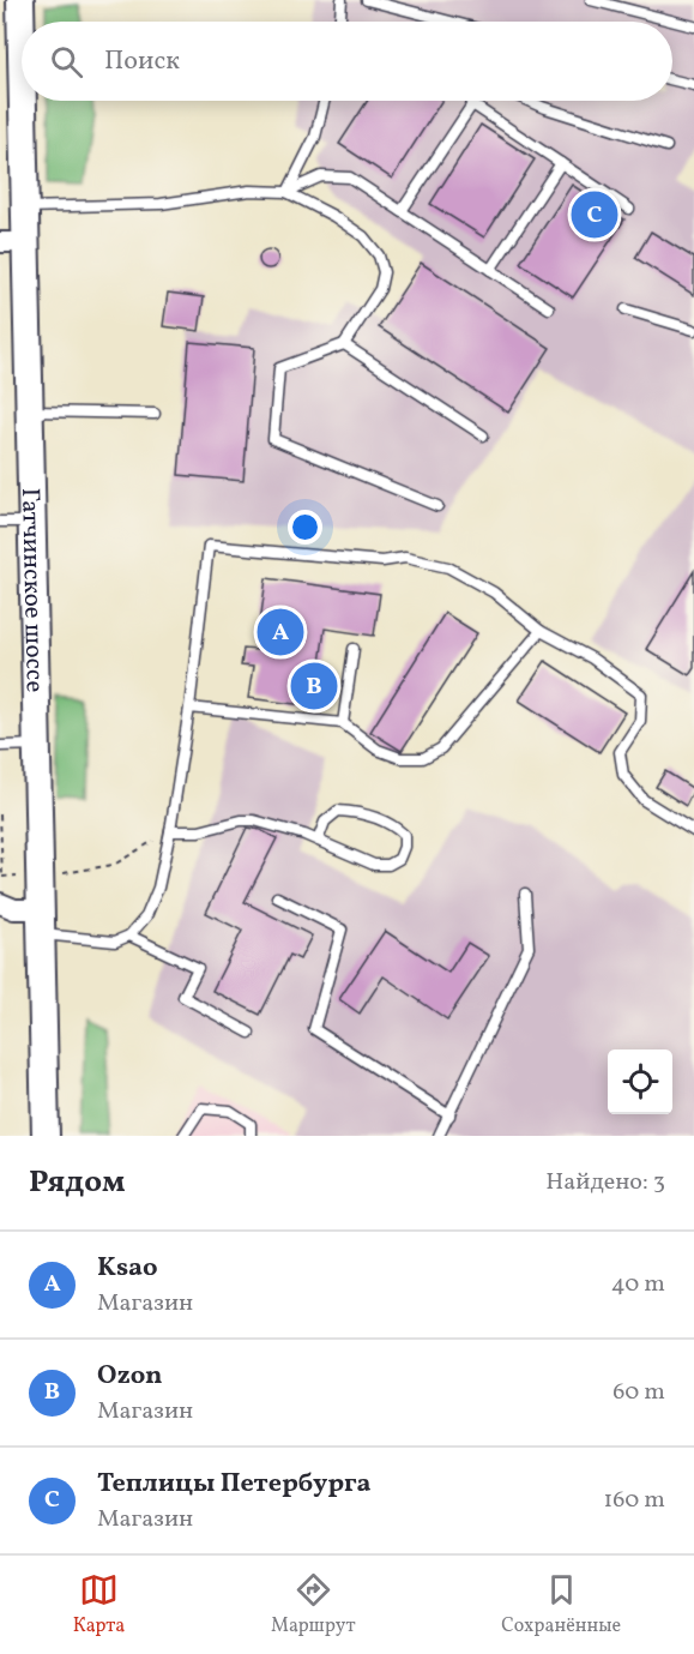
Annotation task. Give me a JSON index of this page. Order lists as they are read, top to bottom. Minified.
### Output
{"streets":{"main road":["Гатчинское шоссе"]},"page":{"search":"Поиск","pins":["C","A","B"],"heading":["Рядом","Найдено: 3"],"list":[{"mark":"A","name":"Ksao","note":"Магазин","value":"40 m"},{"mark":"B","name":"Ozon","note":"Магазин","value":"60 m"},{"mark":"C","name":"Теплицы Петербурга","note":"Магазин","value":"160 m"}],"nav":["Карта","Маршрут","Сохранённые"]}}
